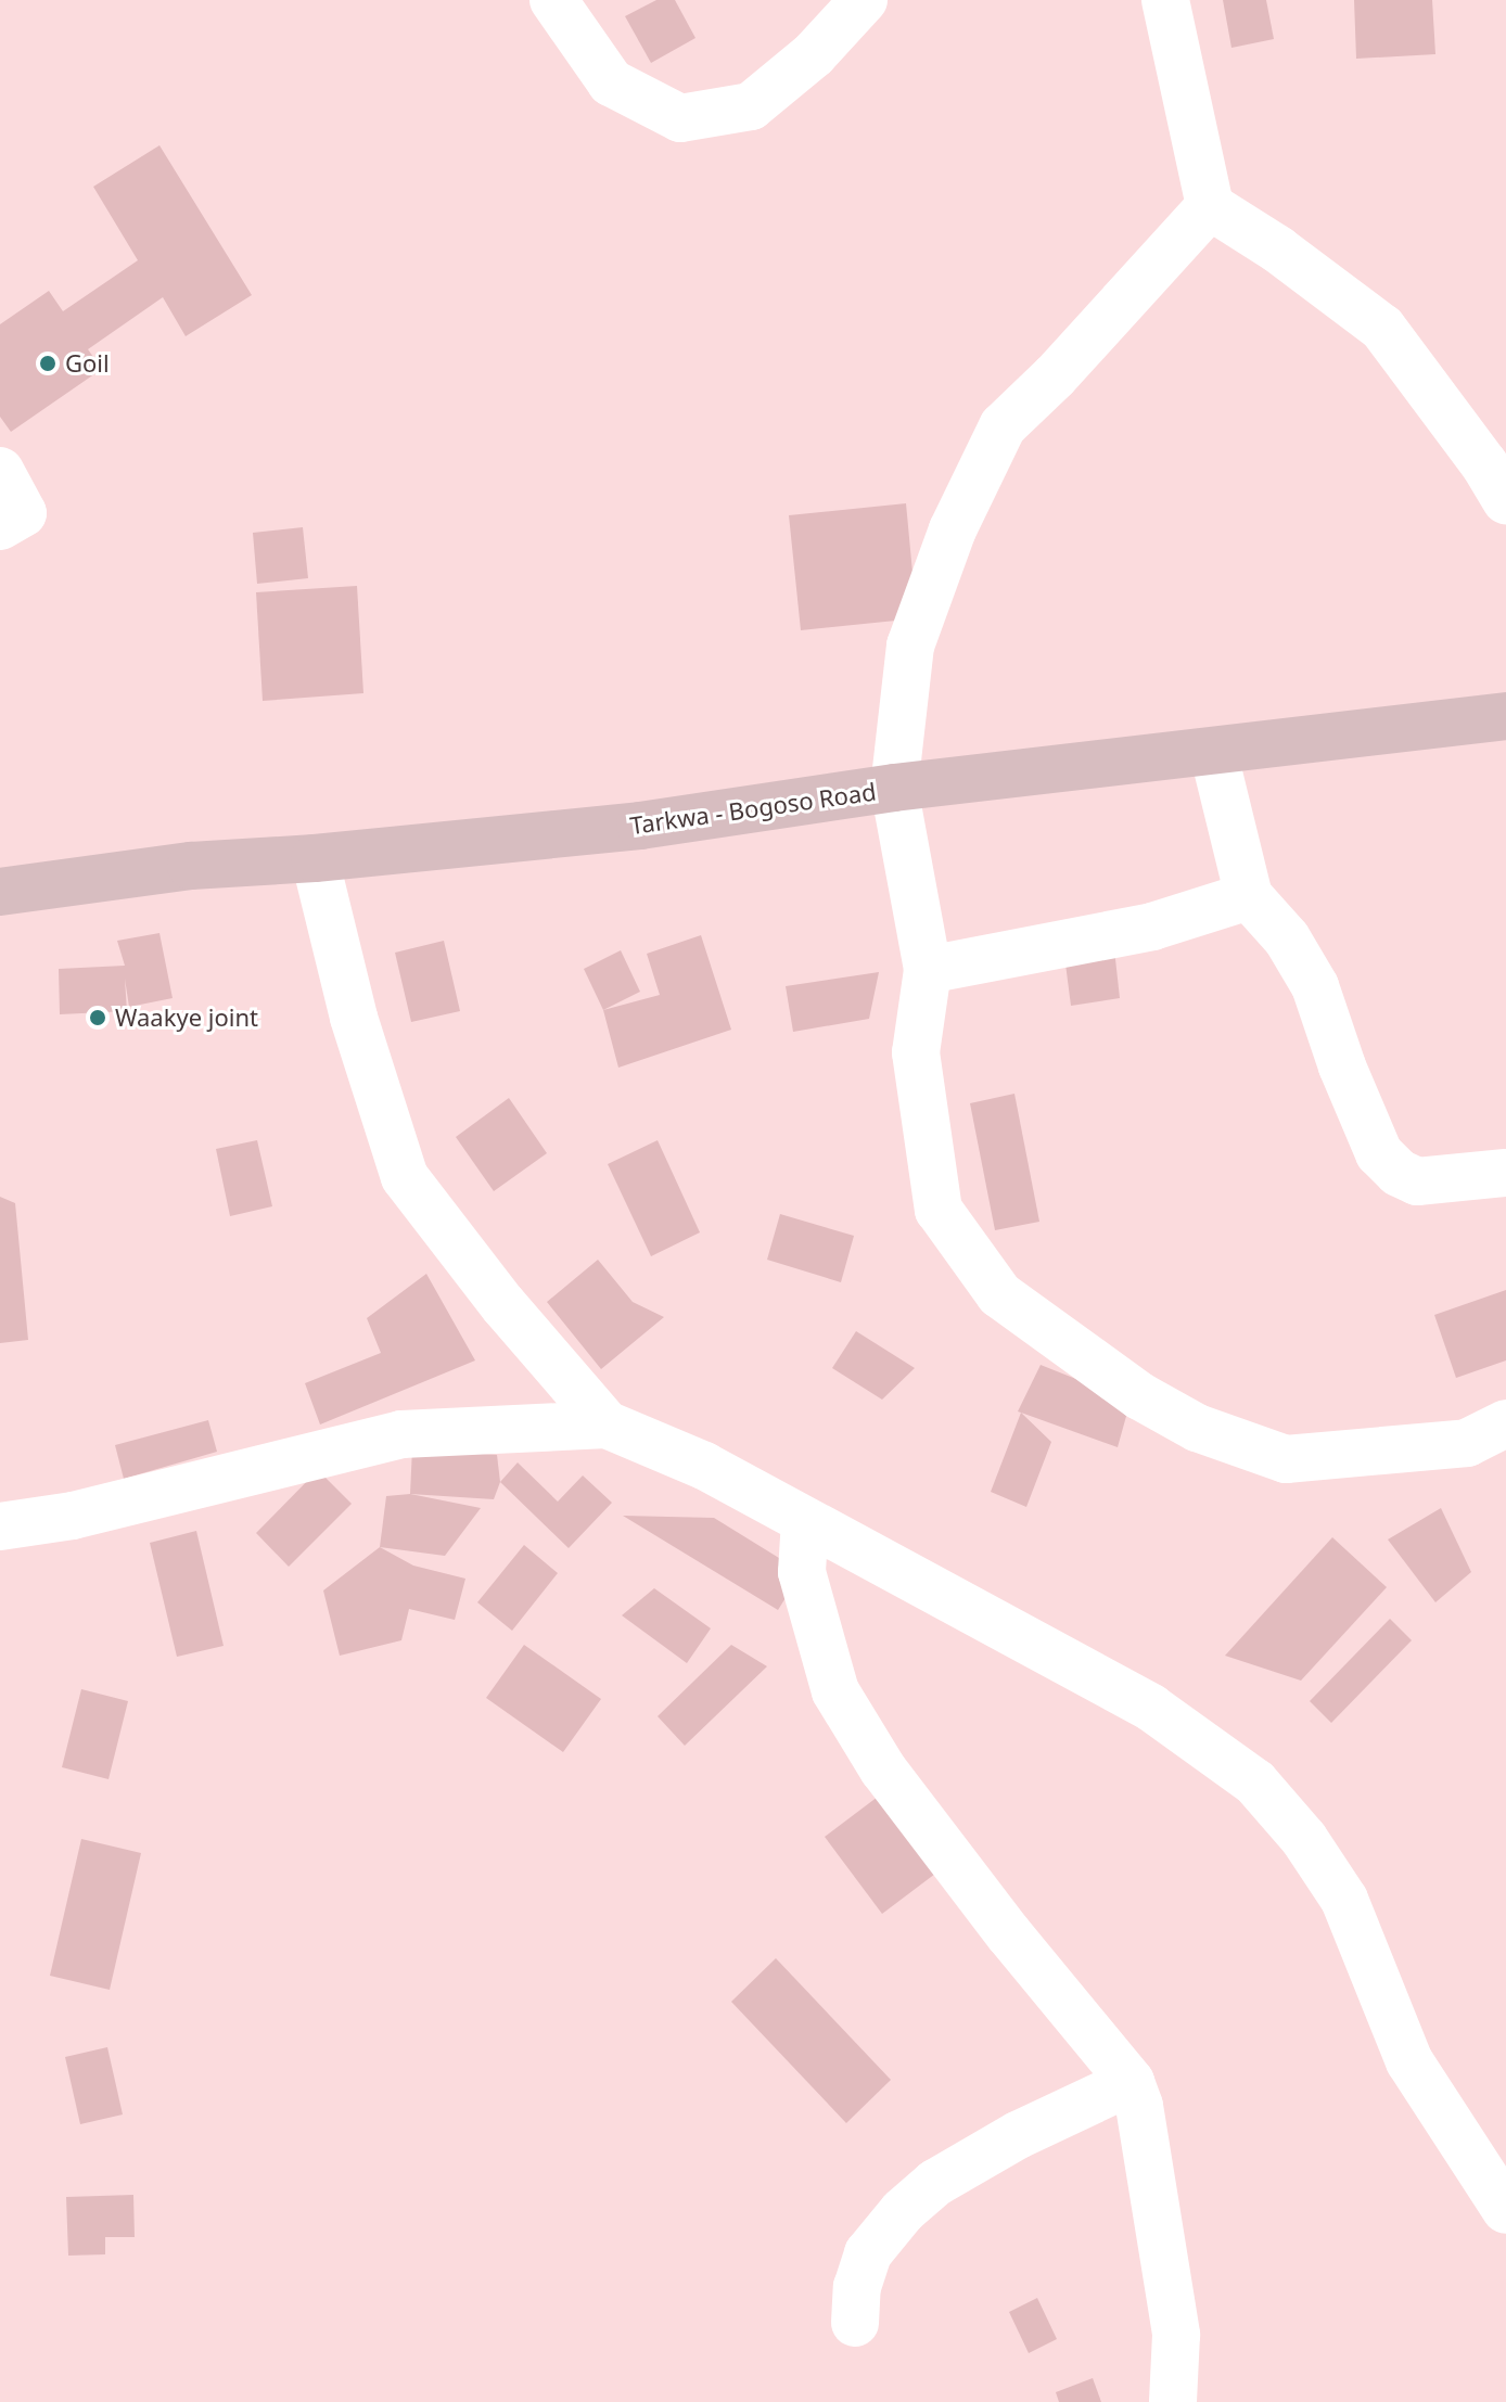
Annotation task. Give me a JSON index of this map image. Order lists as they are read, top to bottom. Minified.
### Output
{"streets":{"main road":["Tarkwa - Bogoso Road"]},"places":["Goil","Waakye joint"]}
